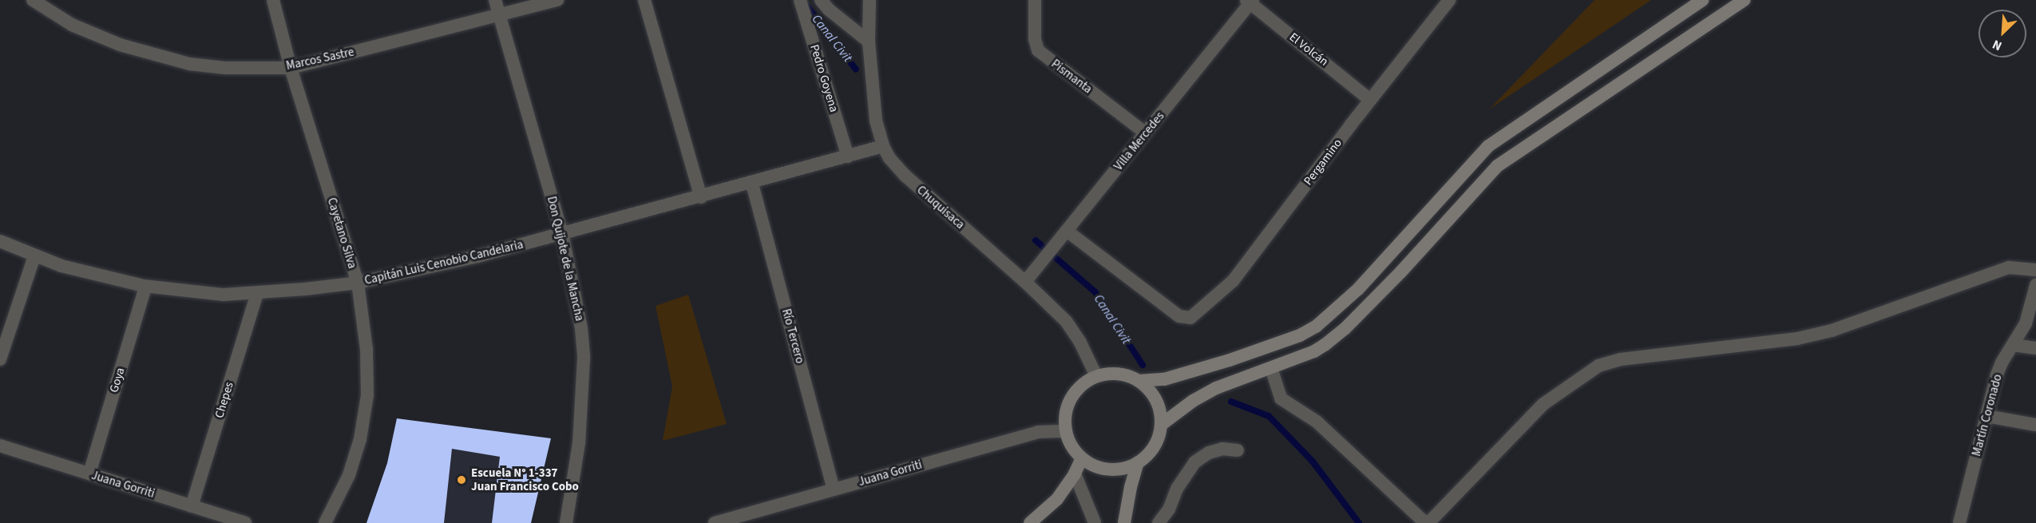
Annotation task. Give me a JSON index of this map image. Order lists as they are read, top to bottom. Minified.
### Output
{"streets":{"street":["El Volcán","Marcos Sastre","Pismanta","Pedro Goyena","Villa Mercedes","Pergamino","Chuquisaca","Cayetano Silva","Don Quijote de la Mancha","Capitán Luis Cenobio Candelaria","Río Tercero","Goya","Chepes","Martín Coronado","Juana Gorriti"]},"crossings":[["El Volcán","Villa Mercedes"],["El Volcán","Pergamino"],["Marcos Sastre","Cayetano Silva"],["Marcos Sastre","Don Quijote de la Mancha"],["Pismanta","Villa Mercedes"],["Pedro Goyena","Capitán Luis Cenobio Candelaria"],["Villa Mercedes","Pergamino"],["Villa Mercedes","Chuquisaca"],["Chuquisaca","Capitán Luis Cenobio Candelaria"],["Chuquisaca","Juana Gorriti"],["Cayetano Silva","Capitán Luis Cenobio Candelaria"],["Don Quijote de la Mancha","Capitán Luis Cenobio Candelaria"],["Capitán Luis Cenobio Candelaria","Río Tercero"],["Capitán Luis Cenobio Candelaria","Goya"],["Capitán Luis Cenobio Candelaria","Chepes"],["Río Tercero","Juana Gorriti"],["Goya","Juana Gorriti"],["Chepes","Juana Gorriti"]],"water":["Canal Civit"],"places":["Escuela N° 1-337 Juan Francisco Cobo"],"north":"bottom left"}
